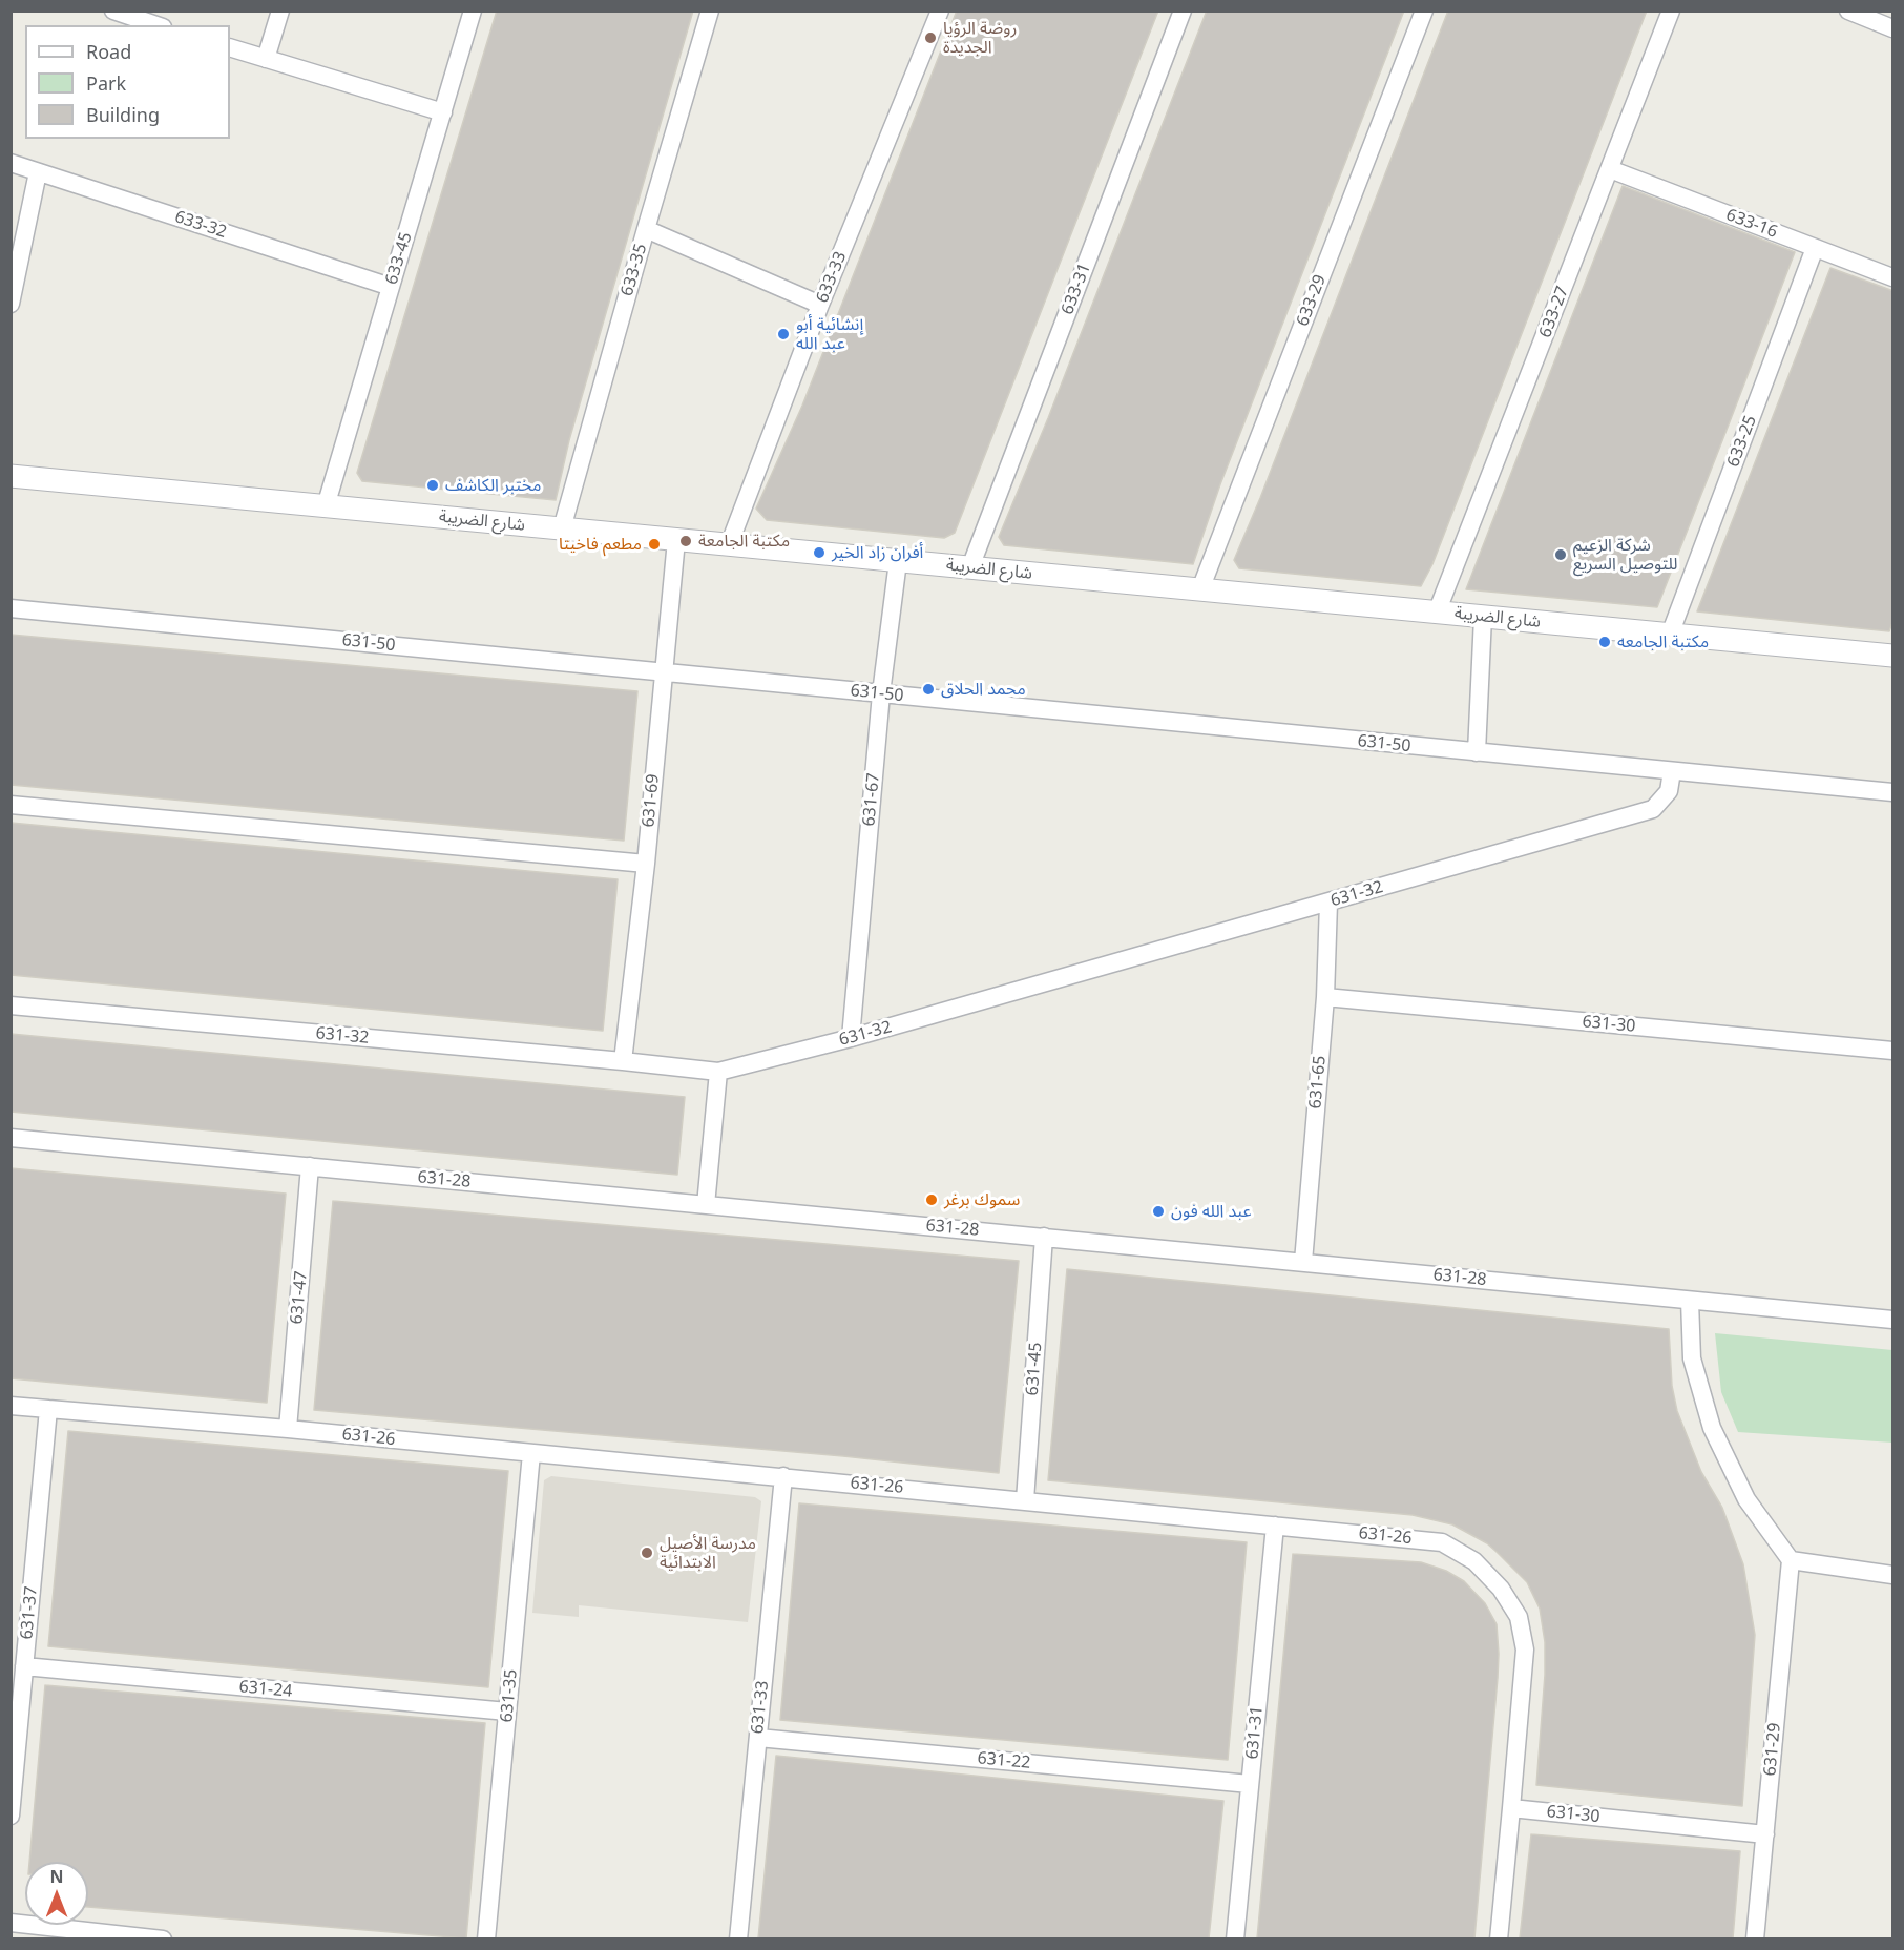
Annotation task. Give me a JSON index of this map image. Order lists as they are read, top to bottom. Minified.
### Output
{"streets":{"street":["633-16","633-32","633-45","633-35","633-33","633-31","633-29","633-27","633-25","شارع الضريبة","631-50","631-67","631-69","631-32","631-30","631-65","631-28","631-47","631-45","631-26","631-37","631-24","631-35","631-33","631-31","631-29","631-22"]},"crossings":[["633-16","633-27"],["633-16","633-25"],["633-32","633-45"],["633-45","شارع الضريبة"],["633-35","شارع الضريبة"],["633-33","شارع الضريبة"],["633-31","شارع الضريبة"],["633-29","شارع الضريبة"],["633-27","شارع الضريبة"],["633-25","شارع الضريبة"],["شارع الضريبة","631-67"],["شارع الضريبة","631-69"],["631-50","631-67"],["631-50","631-69"],["631-50","631-32"],["631-67","631-32"],["631-69","631-32"],["631-32","631-65"],["631-30","631-65"],["631-30","631-26"],["631-30","631-29"],["631-65","631-28"],["631-28","631-47"],["631-28","631-45"],["631-47","631-26"],["631-45","631-26"],["631-26","631-37"],["631-26","631-35"],["631-26","631-33"],["631-26","631-31"],["631-37","631-24"],["631-24","631-35"],["631-33","631-22"],["631-31","631-22"]],"places":["روضة الرؤيا الجديدة","إنشائية أبو عبد الله","مختبر الكاشف","مكتبة الجامعة","مطعم فاخيتا","أفران زاد الخير","شركة الزعيم للتوصيل السريع","مكتبة الجامعه","محمد الحلاق","سموك برغر","عبد الله فون","مدرسة الأصيل الابتدائية"],"legend":["Road","Park","Building"],"north":"top"}
